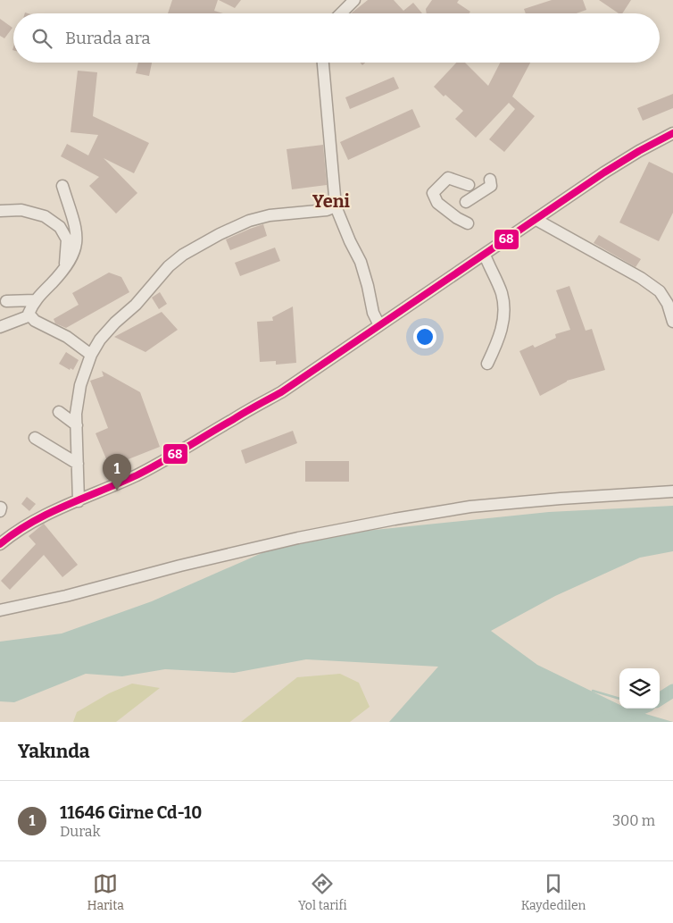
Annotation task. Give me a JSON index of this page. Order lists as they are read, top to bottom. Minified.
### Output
{"districts":["Yeni"],"lines":["transit line 68"],"page":{"search":"Burada ara","pins":"1","heading":"Yakında","list":[{"mark":"1","name":"11646 Girne Cd-10","note":"Durak","value":"300 m"}],"nav":["Harita","Yol tarifi","Kaydedilen"]}}
